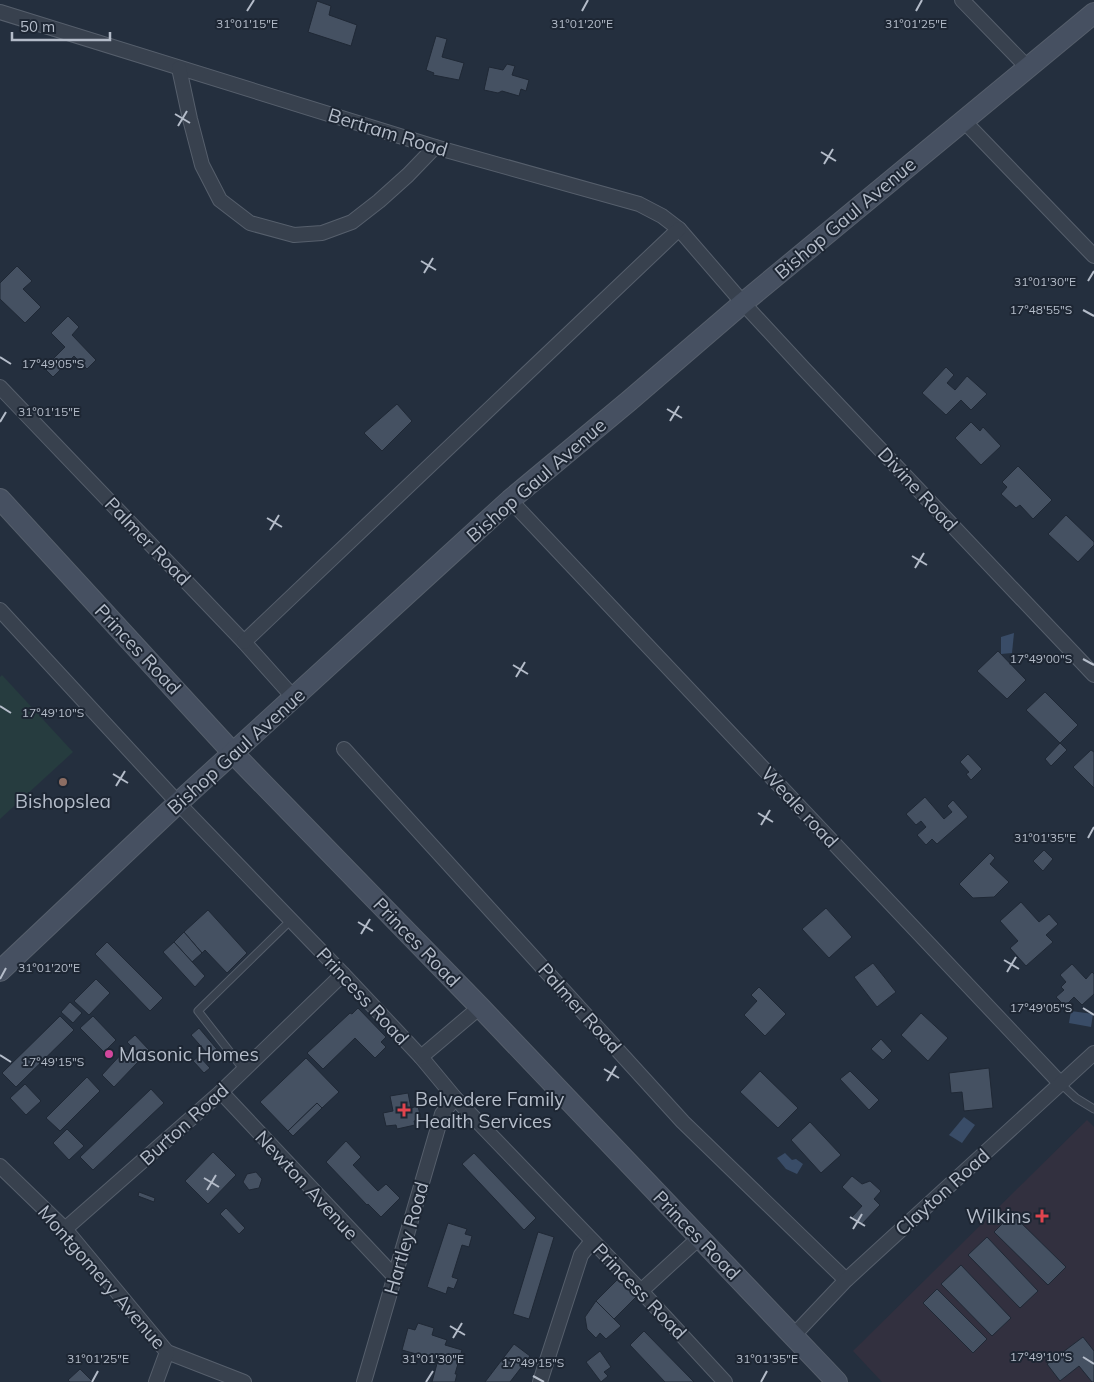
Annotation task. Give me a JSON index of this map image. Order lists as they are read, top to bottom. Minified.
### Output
{"streets":{"main road":["Bishop Gaul Avenue","Princes Road"],"street":["Bertram Road","Divine Road","Palmer Road","Weale road","Princess Road","Burton Road","Newton Avenue","Clayton Road","Hartley Road","Montgomery Avenue"]},"crossings":[["Bertram Road","Bishop Gaul Avenue"],["Bertram Road","Divine Road"],["Bishop Gaul Avenue","Divine Road"],["Bishop Gaul Avenue","Palmer Road"],["Bishop Gaul Avenue","Princes Road"],["Bishop Gaul Avenue","Weale road"],["Bishop Gaul Avenue","Princess Road"],["Palmer Road","Clayton Road"],["Princes Road","Clayton Road"],["Weale road","Clayton Road"],["Princess Road","Burton Road"],["Princess Road","Hartley Road"],["Burton Road","Newton Avenue"],["Burton Road","Montgomery Avenue"],["Newton Avenue","Hartley Road"]],"places":{"other":["Bishopslea","Masonic Homes"],"health":["Belvedere Family Health Services","Wilkins"]},"scale_bar":"50 m","coordinates":["31°01'15\"E","31°01'20\"E","31°01'25\"E","31°01'30\"E","17°48'55\"S","17°49'05\"S","17°49'00\"S","17°49'10\"S","31°01'35\"E","17°49'15\"S"]}
